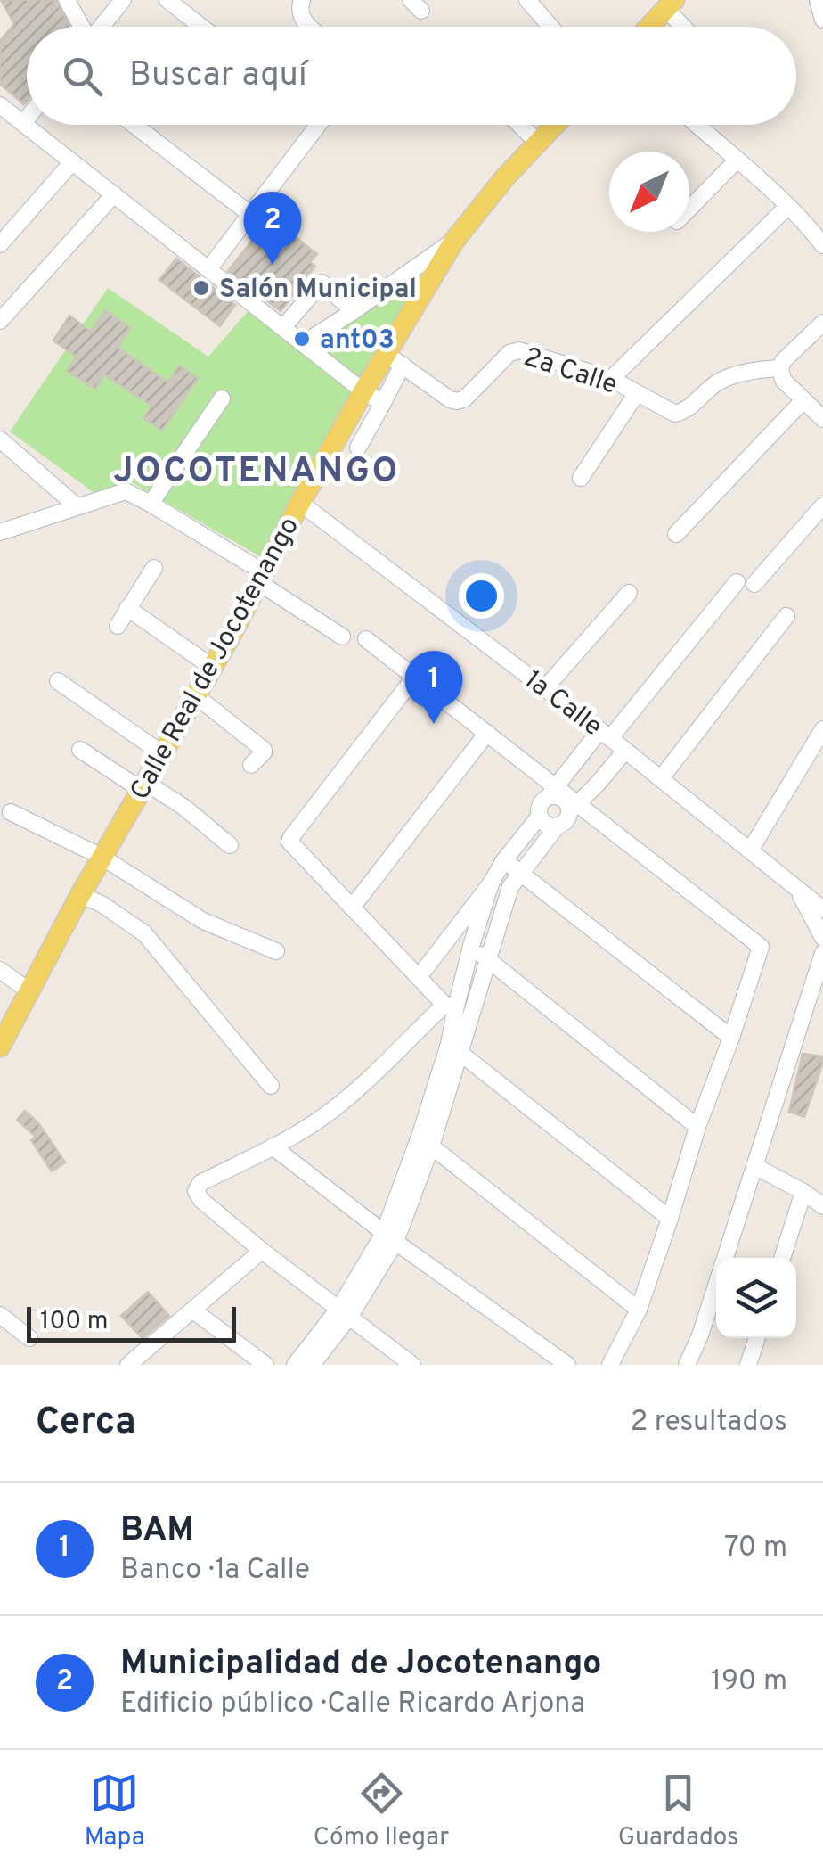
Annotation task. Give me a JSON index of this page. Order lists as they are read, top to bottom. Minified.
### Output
{"streets":{"main road":["Calle Real de Jocotenango"],"street":["2a Calle","1a Calle"]},"crossings":[["2a Calle","Calle Real de Jocotenango"],["Calle Real de Jocotenango","1a Calle"]],"districts":["JOCOTENANGO"],"places":["Salón Municipal","ant03"],"scale_bar":"100 m","north":"bottom left","page":{"search":"Buscar aquí","pins":["2","1"],"scale":"100 m","heading":["Cerca","2 resultados"],"list":[{"mark":"1","name":"BAM","note":"Banco · 1a Calle","value":"70 m"},{"mark":"2","name":"Municipalidad de Jocotenango","note":"Edificio público · Calle Ricardo Arjona","value":"190 m"}],"nav":["Mapa","Cómo llegar","Guardados"]}}
